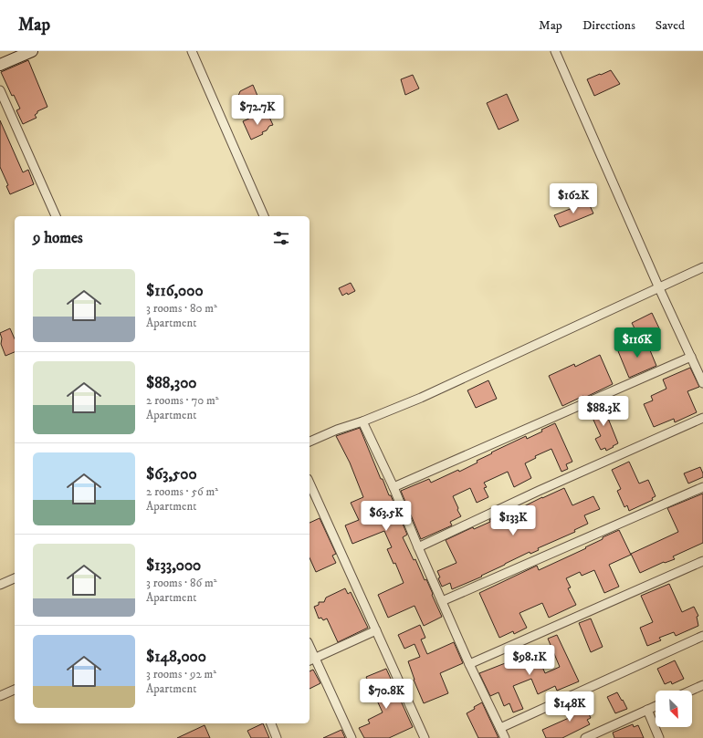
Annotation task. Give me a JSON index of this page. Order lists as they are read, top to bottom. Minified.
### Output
{"north":"bottom right","page":{"header":"Map","nav":["Map","Directions","Saved"],"price":["$72.7K","$162K","$116K","$88.3K","$63.5K","$133K","$98.1K","$70.8K","$148K"],"heading":"9 homes","list":[{"name":"$116,000","note":"3 rooms · 80 m² · Apartment"},{"name":"$88,300","note":"2 rooms · 70 m² · Apartment"},{"name":"$63,500","note":"2 rooms · 56 m² · Apartment"},{"name":"$133,000","note":"3 rooms · 86 m² · Apartment"},{"name":"$148,000","note":"3 rooms · 92 m² · Apartment"}]}}
